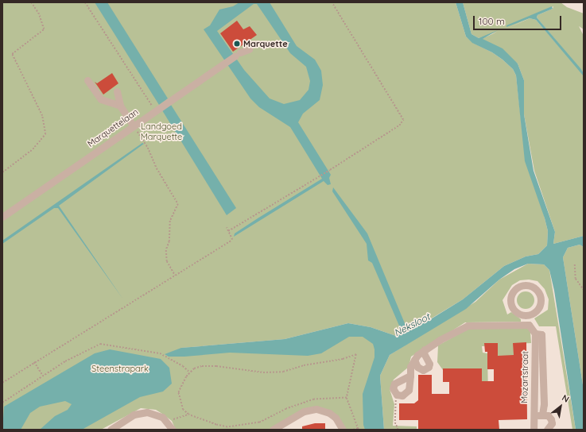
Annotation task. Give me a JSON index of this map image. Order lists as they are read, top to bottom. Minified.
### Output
{"streets":{"street":["Marquettelaan","Mozartstraat"]},"water":["Neksloot"],"parks":["Landgoed Marquette","Steenstrapark"],"places":["Marquette"],"scale_bar":"100 m","north":"top right"}
